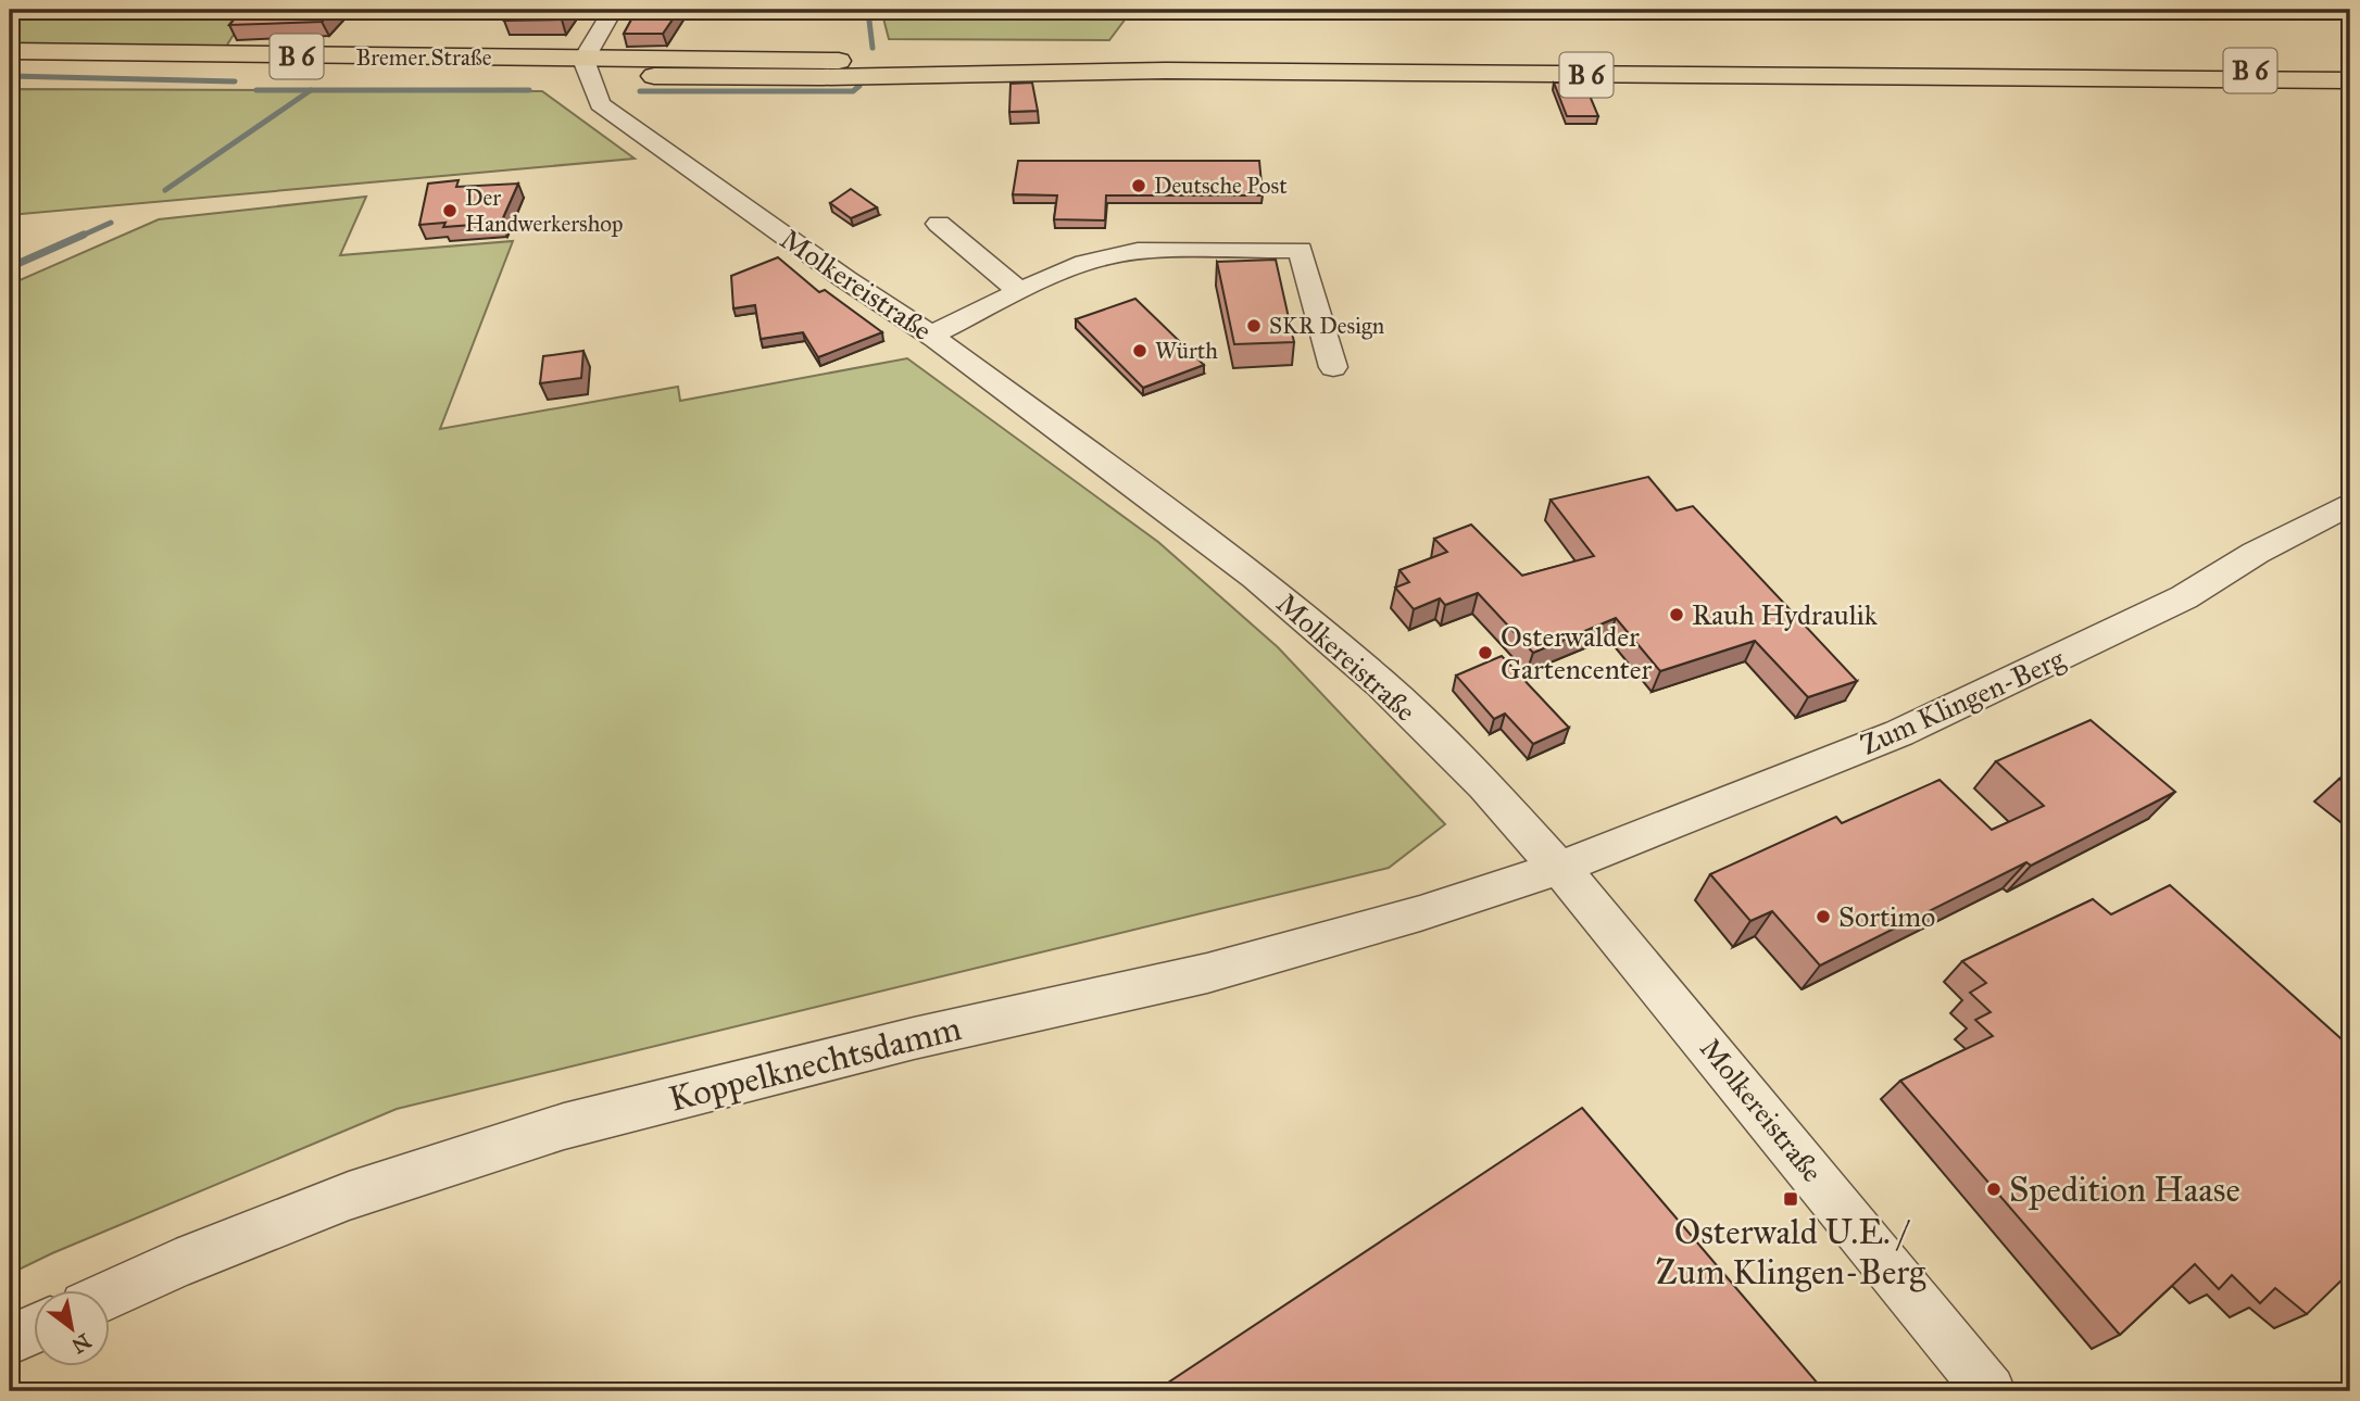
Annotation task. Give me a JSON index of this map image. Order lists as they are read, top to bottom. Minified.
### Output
{"streets":{"main road":["B 6","Bremer Straße"],"street":["Molkereistraße","Zum Klingen-Berg","Koppelknechtsdamm"]},"crossings":[["B 6","Bremer Straße"],["Bremer Straße","Molkereistraße"],["Molkereistraße","Zum Klingen-Berg"],["Molkereistraße","Koppelknechtsdamm"],["Zum Klingen-Berg","Koppelknechtsdamm"]],"places":{"other":["Deutsche Post","Der Handwerkershop","SKR Design","Würth","Rauh Hydraulik","Osterwalder Gartencenter","Sortimo","Spedition Haase"],"transit":["Osterwald U.E. / Zum Klingen-Berg"]},"north":"bottom right"}
